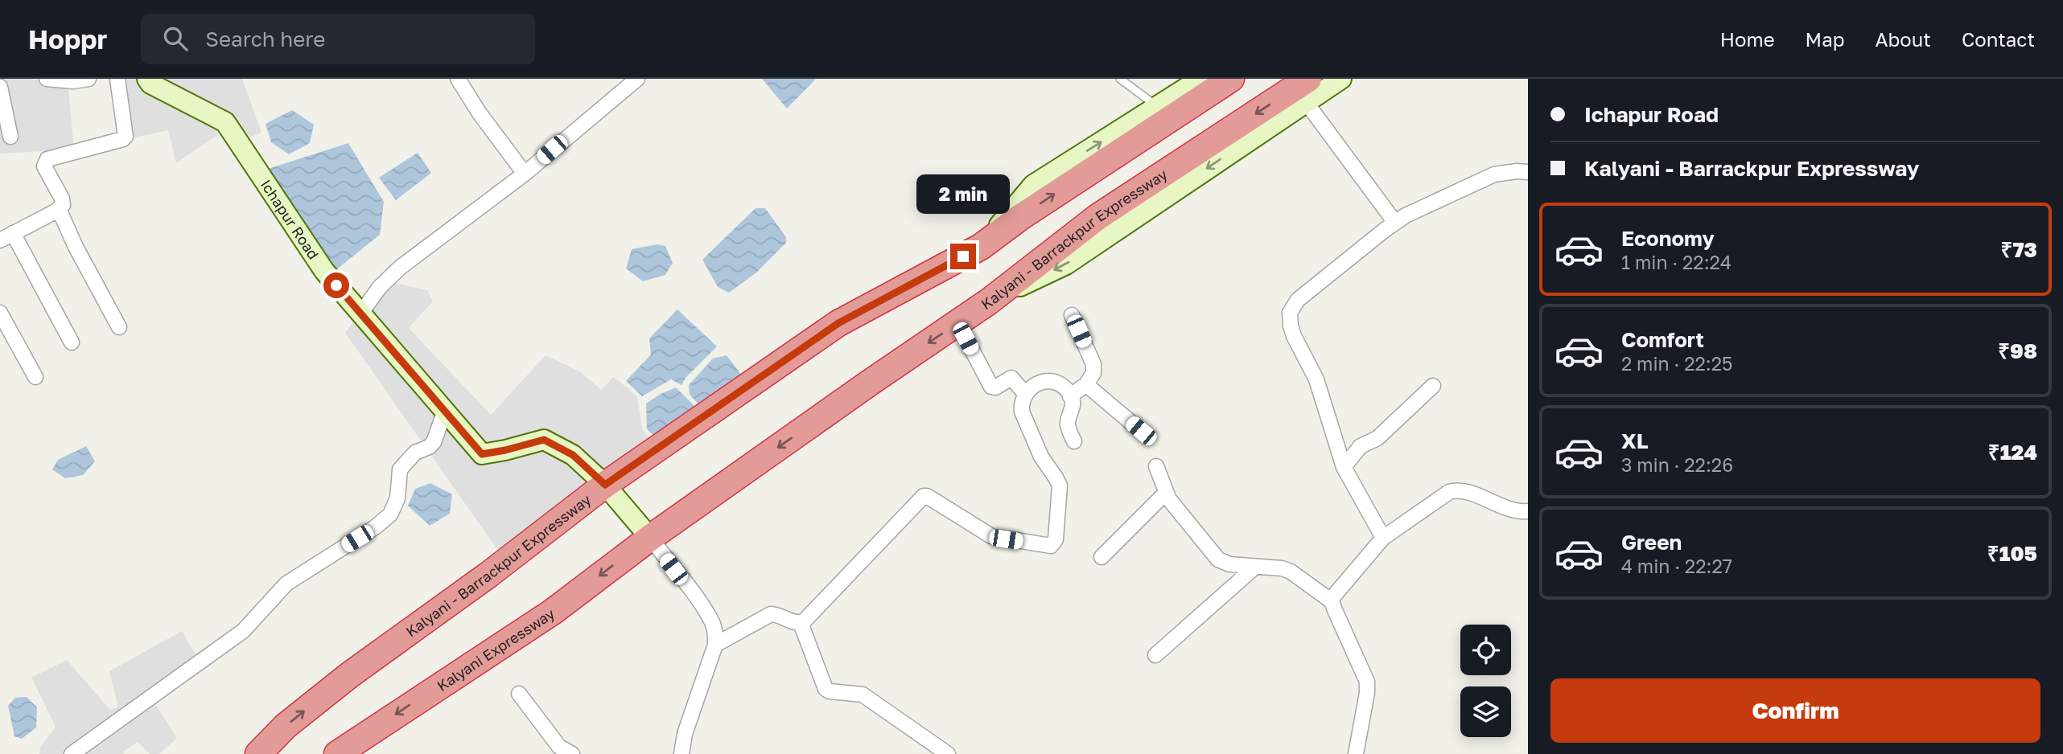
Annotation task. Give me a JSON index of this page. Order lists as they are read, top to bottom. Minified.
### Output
{"streets":{"highway":["Kalyani - Barrackpur Expressway","Kalyani Expressway"],"street":["Ichapur Road"]},"crossings":[["Ichapur Road","Kalyani - Barrackpur Expressway"],["Kalyani - Barrackpur Expressway","Kalyani Expressway"]],"one_way":["Kalyani Expressway"],"page":{"header":"Hoppr","search":"Search here","nav":["Home","Map","About","Contact"],"banner":["Ichapur Road","Kalyani - Barrackpur Expressway"],"bubble":"2 min","list":[{"name":"Economy","note":"1 min · 22:24","value":"₹73"},{"name":"Comfort","note":"2 min · 22:25","value":"₹98"},{"name":"XL","note":"3 min · 22:26","value":"₹124"},{"name":"Green","note":"4 min · 22:27","value":"₹105"}],"buttons":"Confirm"}}
